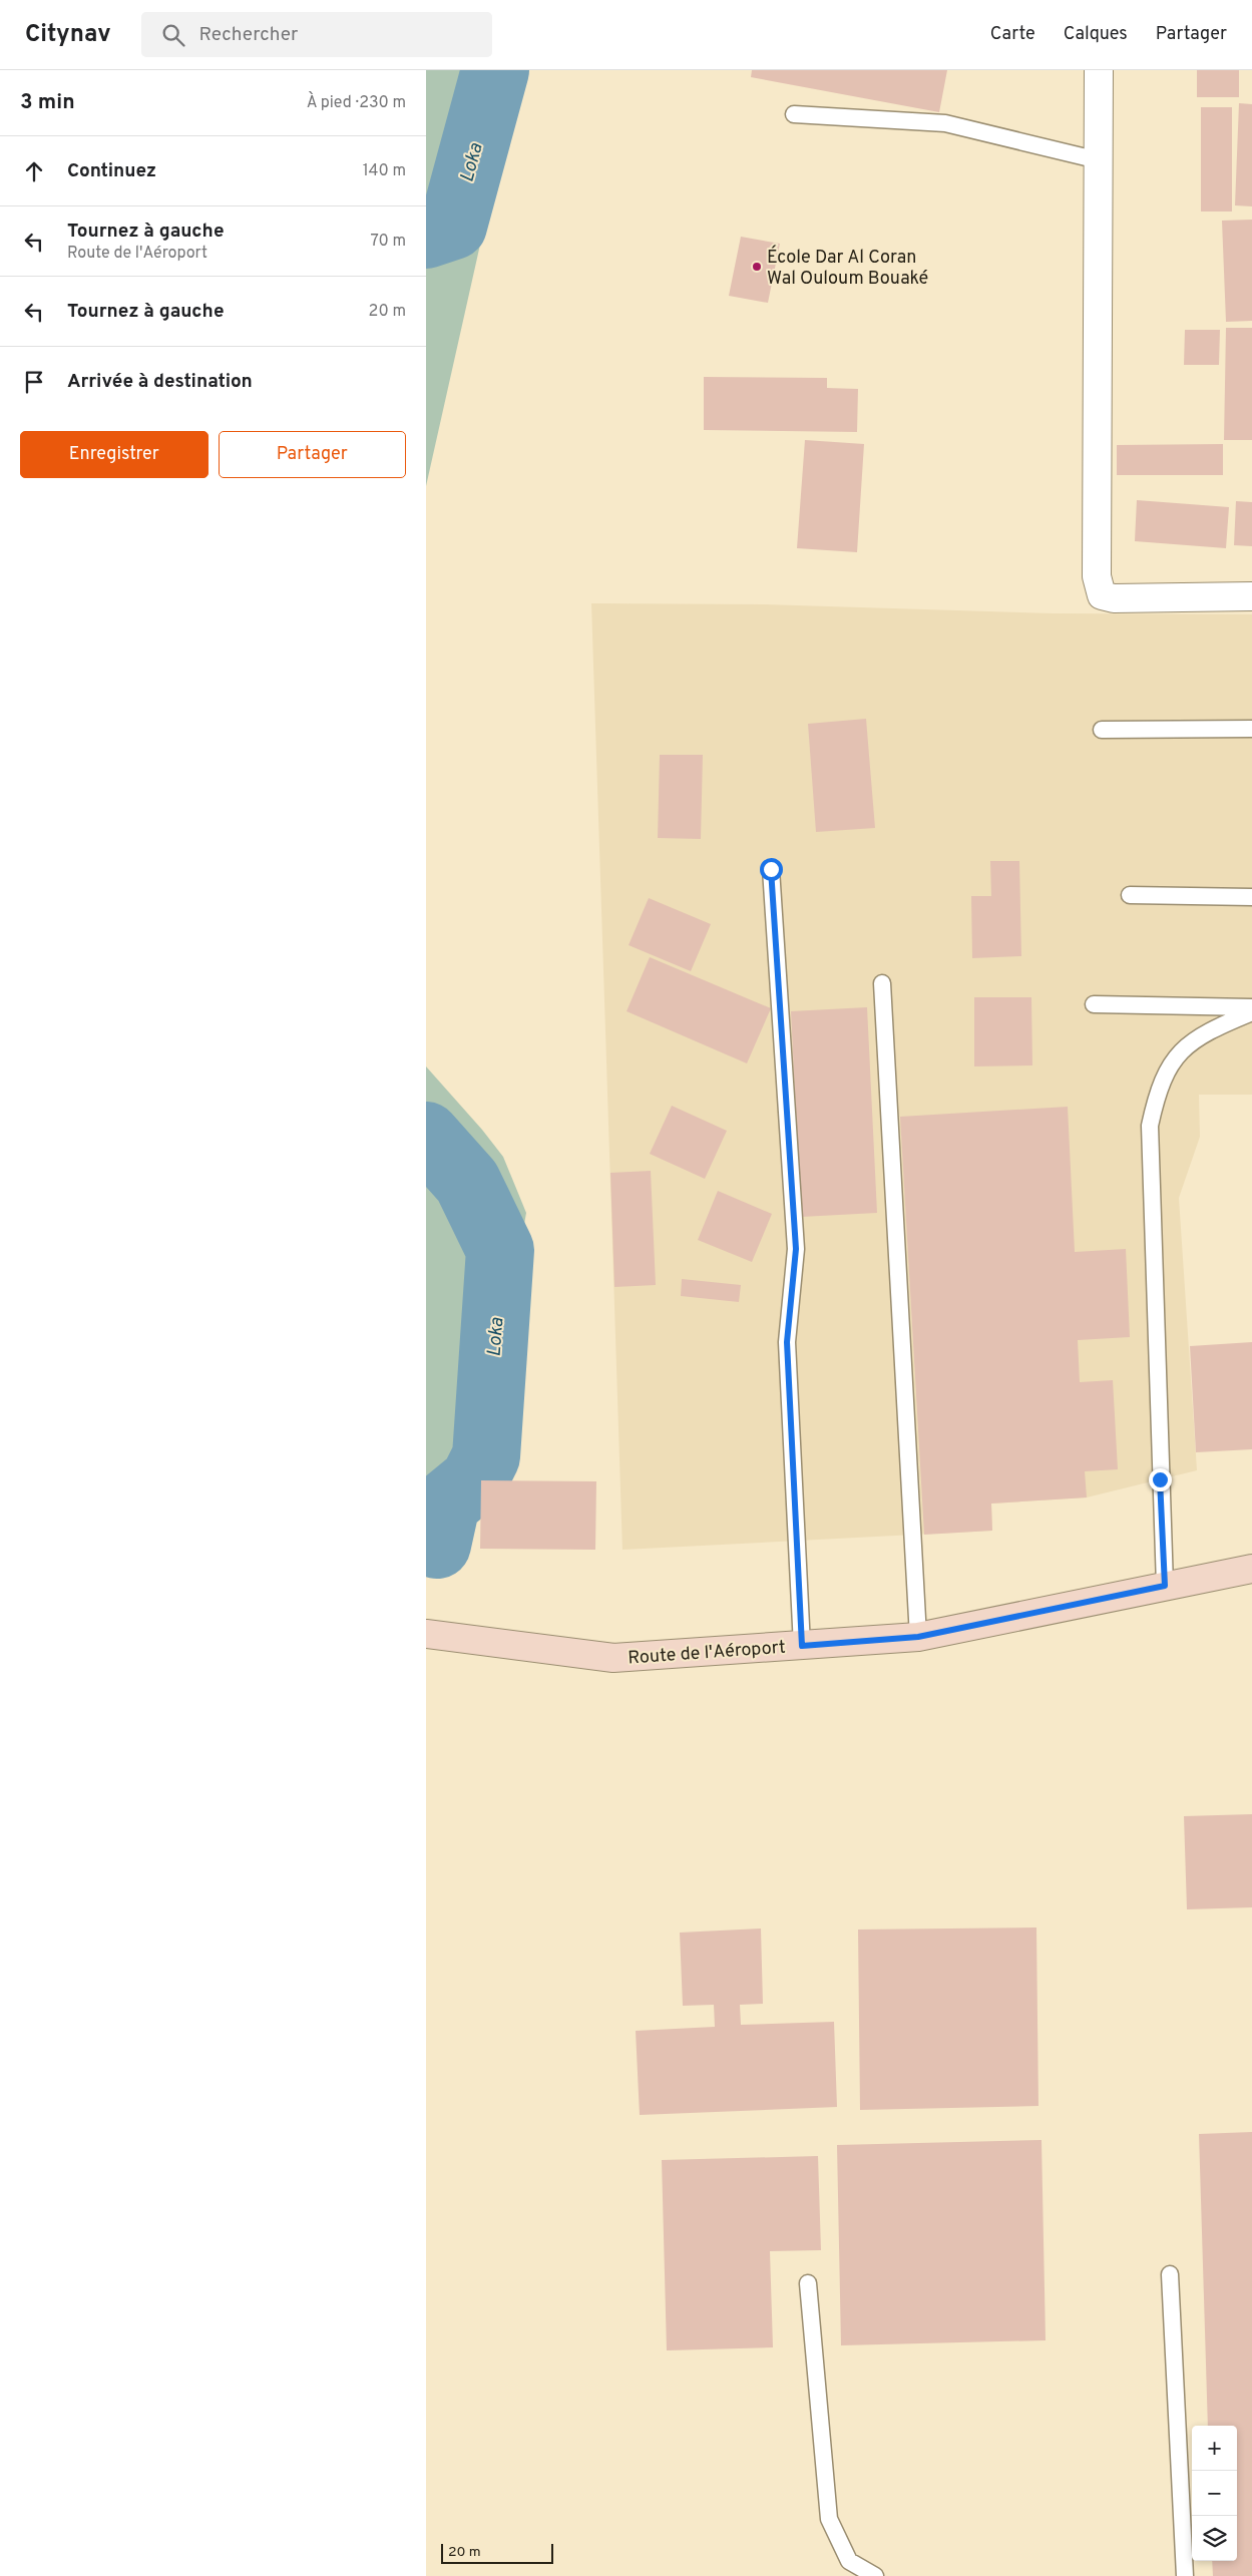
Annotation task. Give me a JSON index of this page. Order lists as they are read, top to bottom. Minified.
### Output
{"streets":{"main road":["Route de l'Aéroport"]},"water":["Loka"],"places":["École Dar Al Coran Wal Ouloum Bouaké"],"scale_bar":"20 m","page":{"header":"Citynav","search":"Rechercher","nav":["Carte","Calques","Partager"],"heading":["3 min","À pied · 230 m"],"list":[["Continuez","140 m"],["Tournez à gauche","Route de l'Aéroport","70 m"],["Tournez à gauche","20 m"],"Arrivée à destination"],"buttons":["Enregistrer","Partager"],"map_buttons":["+","−"],"scale":"20 m"}}
